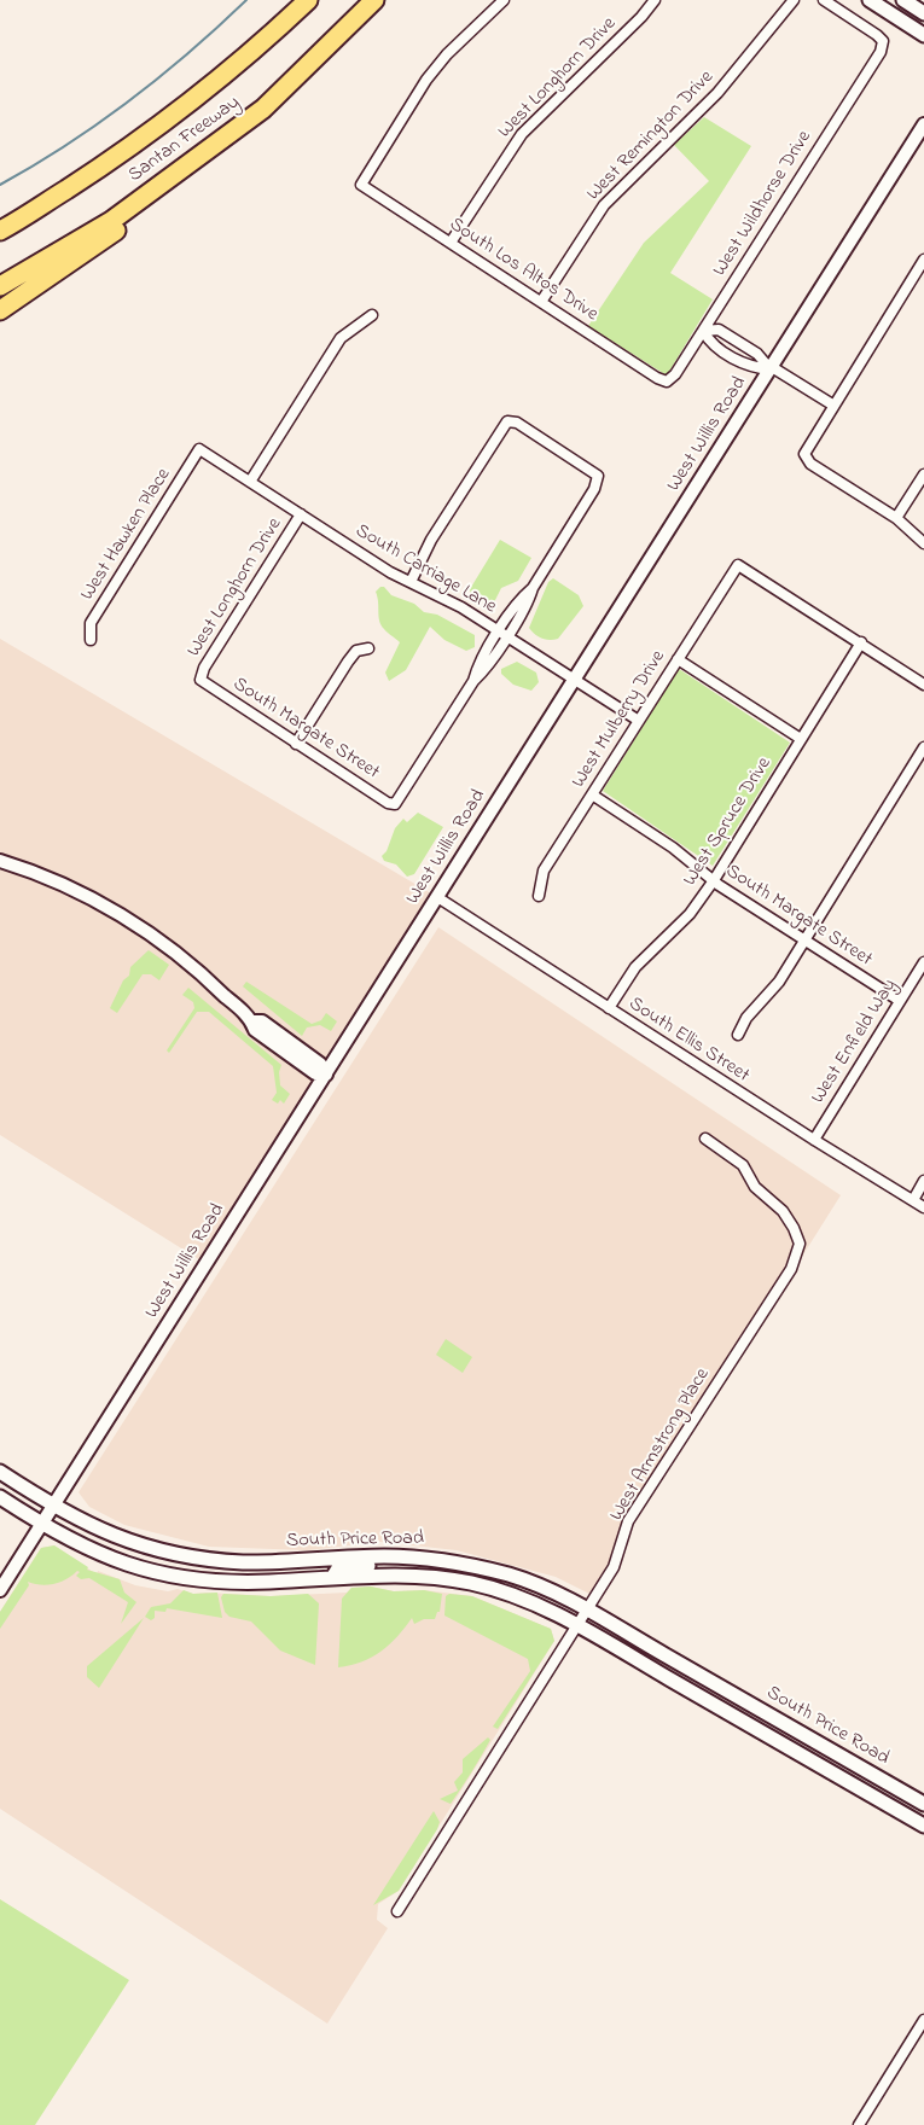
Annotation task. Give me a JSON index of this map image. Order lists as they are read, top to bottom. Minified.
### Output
{"streets":{"highway":["Santan Freeway"],"main road":["South Price Road"],"street":["West Longhorn Drive","West Remington Drive","West Wildhorse Drive","South Los Altos Drive","West Willis Road","West Hawken Place","South Carriage Lane","West Mulberry Drive","South Margate Street","West Spruce Drive","South Ellis Street","West Enfield Way","West Armstrong Place"]},"crossings":[["West Longhorn Drive","South Los Altos Drive"],["West Longhorn Drive","South Carriage Lane"],["West Longhorn Drive","South Margate Street"],["West Remington Drive","South Los Altos Drive"],["West Wildhorse Drive","South Los Altos Drive"],["West Willis Road","South Carriage Lane"],["West Willis Road","South Ellis Street"],["West Willis Road","South Price Road"],["West Hawken Place","South Carriage Lane"],["South Carriage Lane","West Mulberry Drive"],["South Carriage Lane","South Margate Street"],["West Mulberry Drive","South Margate Street"],["West Mulberry Drive","West Spruce Drive"],["South Margate Street","West Spruce Drive"],["South Margate Street","West Enfield Way"],["West Spruce Drive","South Ellis Street"],["South Ellis Street","West Enfield Way"],["West Armstrong Place","South Price Road"]]}
